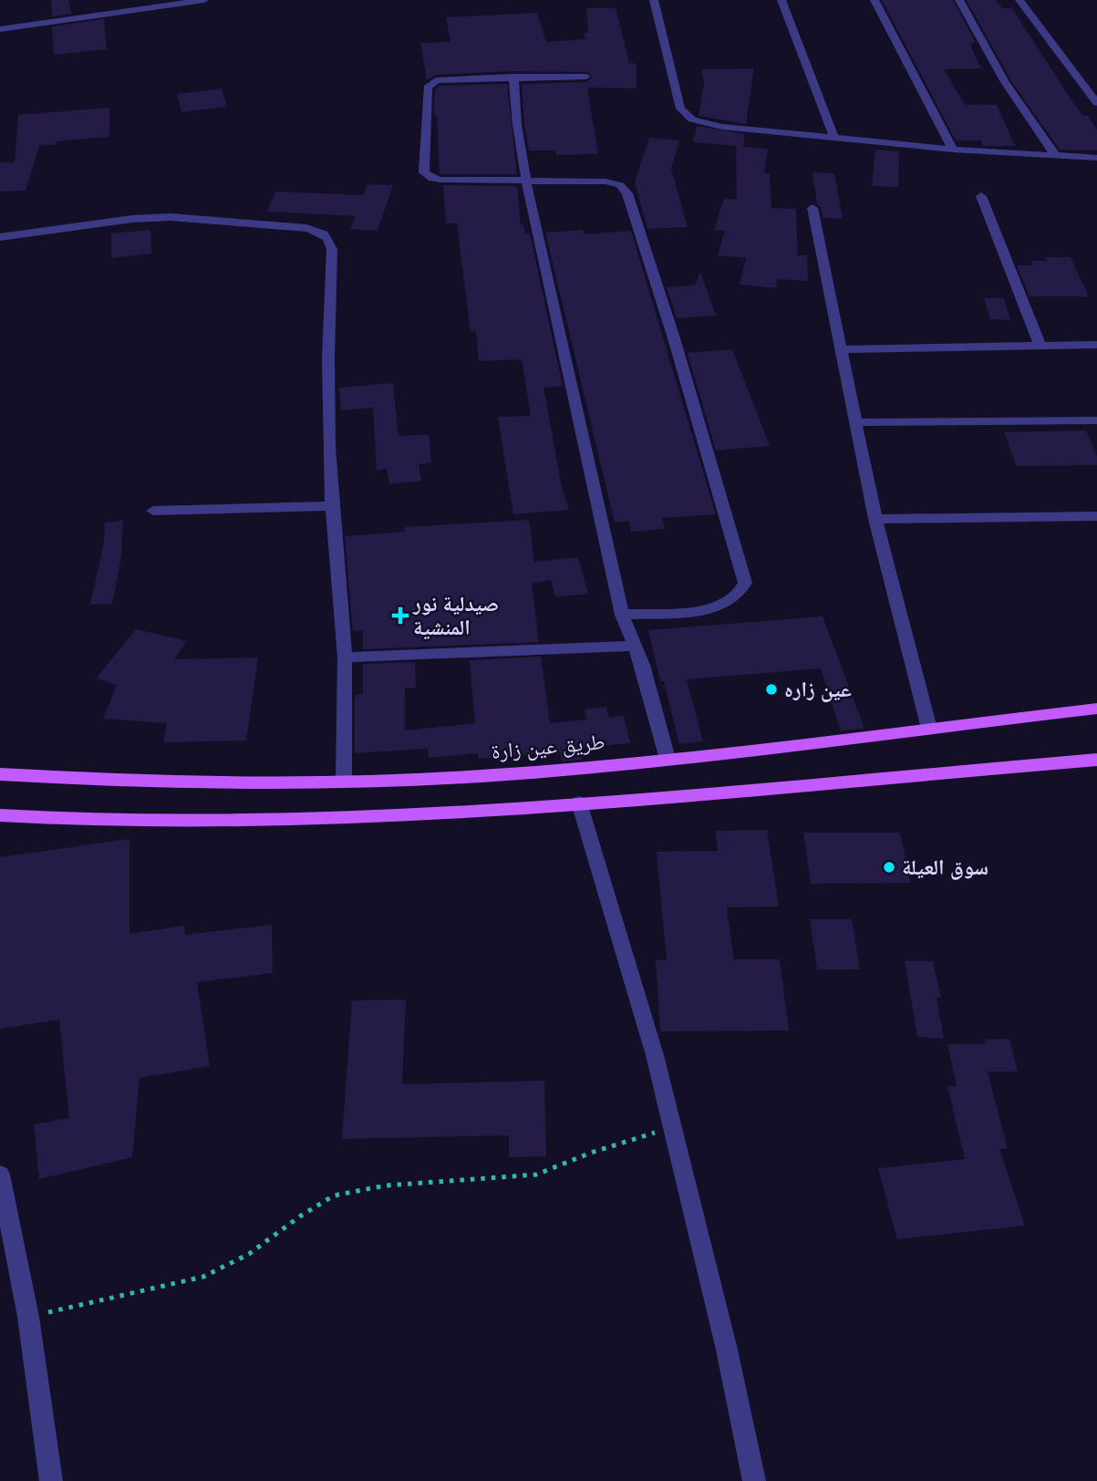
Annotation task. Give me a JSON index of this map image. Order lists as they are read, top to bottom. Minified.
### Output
{"streets":{"main road":["طريق عين زارة"]},"places":{"health":["صيدلية نور المنشية"],"other":["عين زاره","سوق العيلة"]}}
